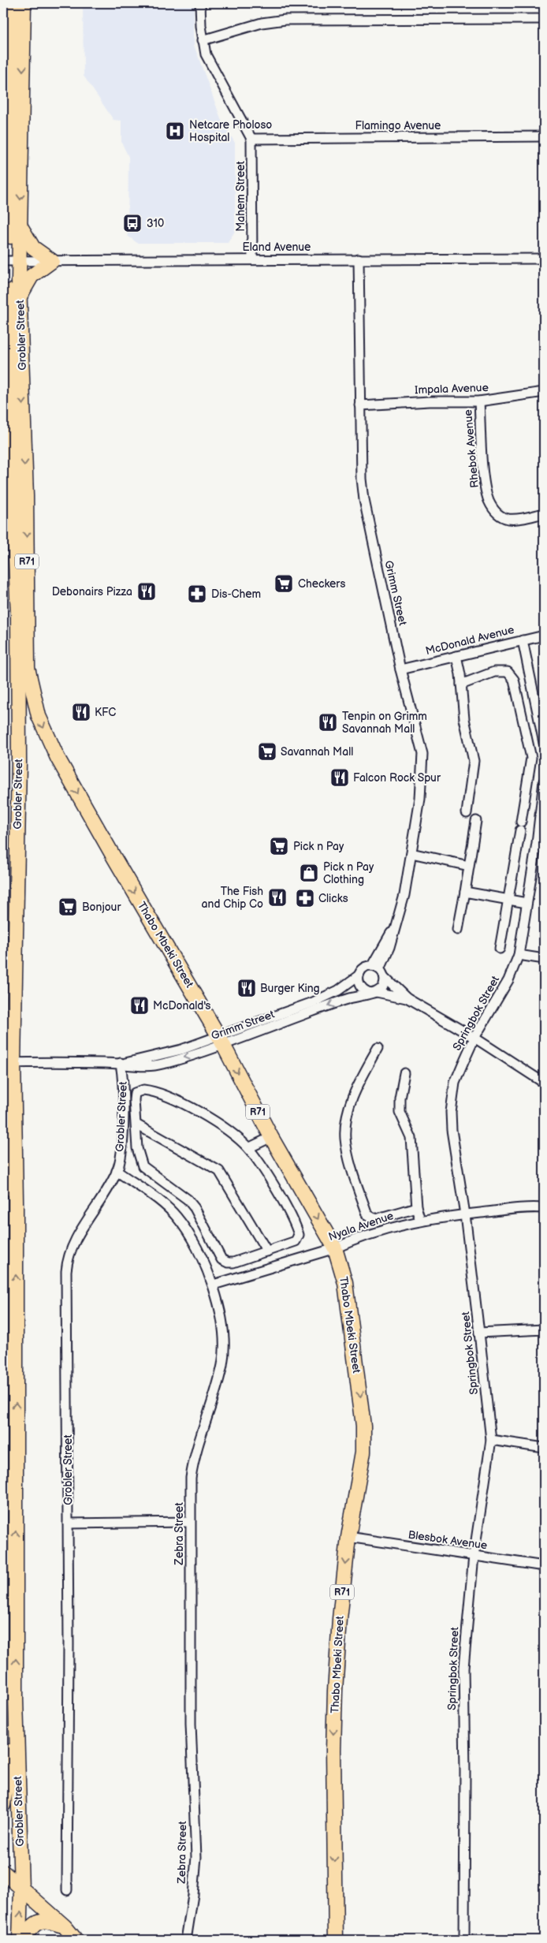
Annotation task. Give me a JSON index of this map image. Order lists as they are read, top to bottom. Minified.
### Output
{"streets":{"main road":["Grobler Street","R71","Thabo Mbeki Street"],"street":["Flamingo Avenue","Mahem Street","Eland Avenue","Impala Avenue","Rhebok Avenue","Grimm Street","McDonald Avenue","Springbok Street","Nyala Avenue","Zebra Street","Blesbok Avenue"]},"crossings":[["Flamingo Avenue","Mahem Street"],["Mahem Street","Eland Avenue"],["Eland Avenue","Grobler Street"],["Eland Avenue","Grimm Street"],["Grobler Street","Grimm Street"],["Grobler Street","Thabo Mbeki Street"],["Grobler Street","Zebra Street"],["Impala Avenue","Rhebok Avenue"],["Impala Avenue","Grimm Street"],["Grimm Street","McDonald Avenue"],["Grimm Street","Thabo Mbeki Street"],["Thabo Mbeki Street","Nyala Avenue"],["Thabo Mbeki Street","Blesbok Avenue"],["Springbok Street","Nyala Avenue"],["Springbok Street","Blesbok Avenue"],["Nyala Avenue","Zebra Street"]],"one_way":["Thabo Mbeki Street"],"places":{"hospital":["Netcare Pholoso Hospital"],"bus stop":["310"],"supermarket":["Checkers","Savannah Mall","Pick n Pay","Bonjour"],"restaurant":["Debonairs Pizza","KFC","Tenpin on Grimm Savannah Mall","Falcon Rock Spur","The Fish and Chip Co","Burger King","McDonald's"],"pharmacy":["Dis-Chem","Clicks"],"shop":["Pick n Pay Clothing"]}}
